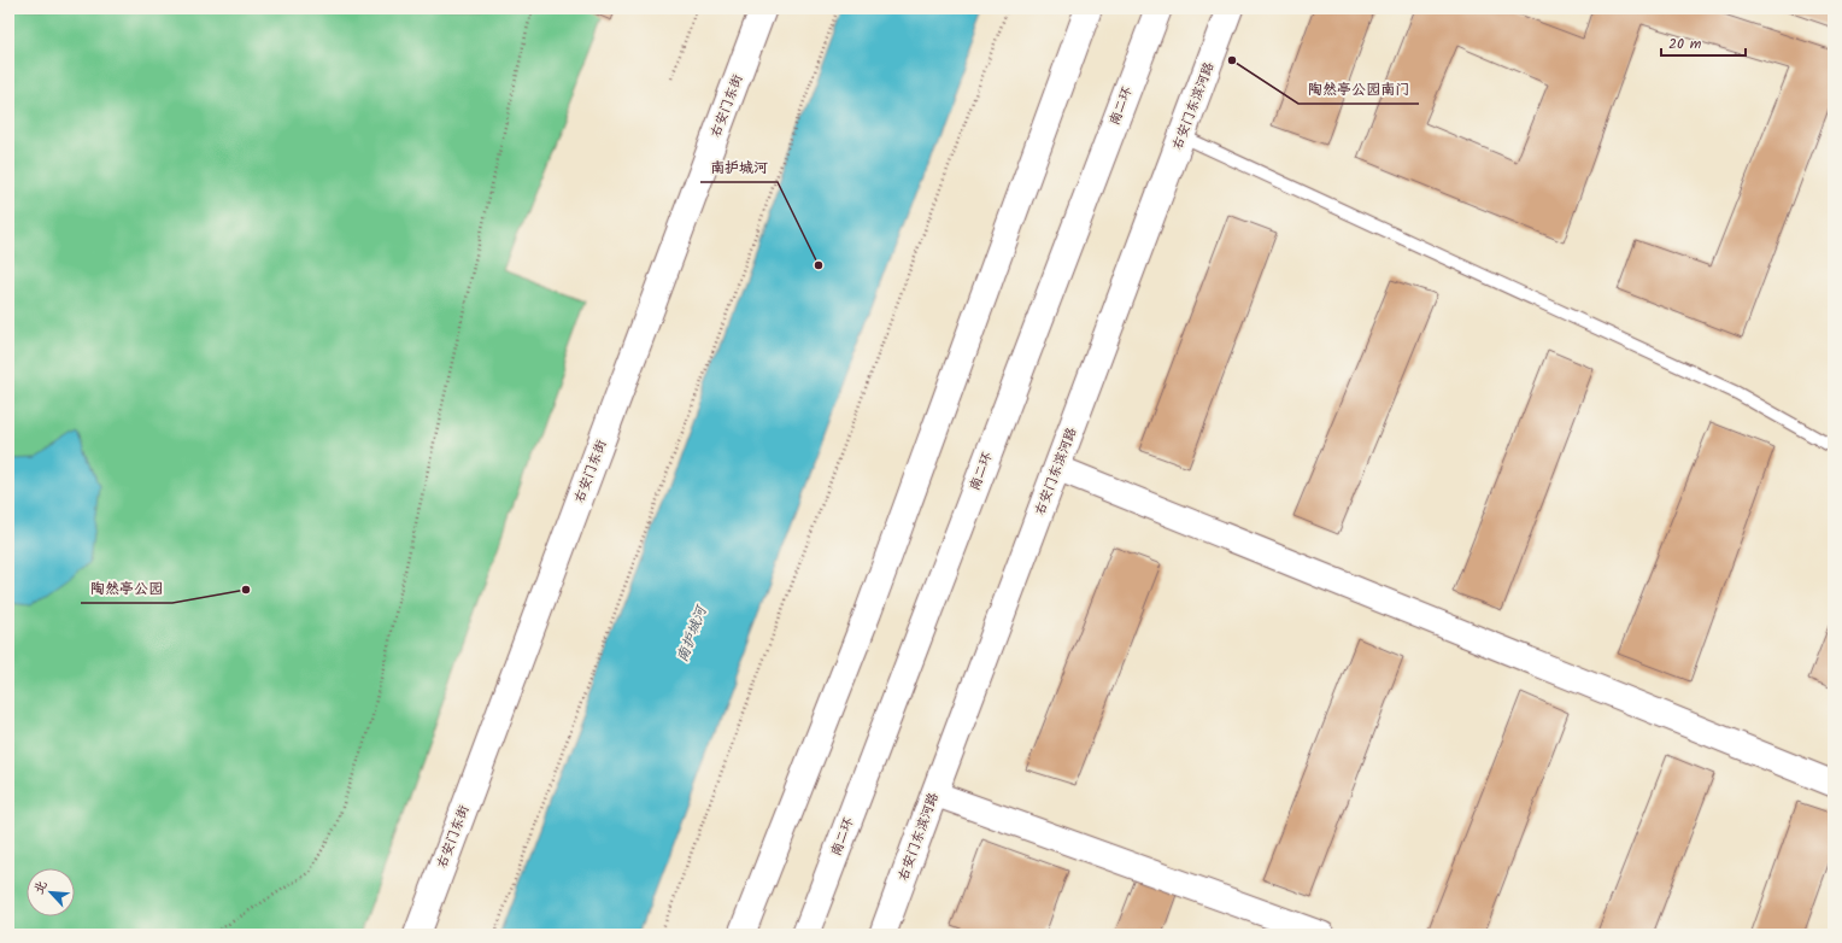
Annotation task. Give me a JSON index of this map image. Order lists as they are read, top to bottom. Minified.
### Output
{"streets":{"main road":["右安门东街","南二环","右安门东滨河路"]},"water":["南护城河"],"places":["陶然亭公园南门","南护城河","陶然亭公园"],"scale_bar":"20 m","north":"top left"}
